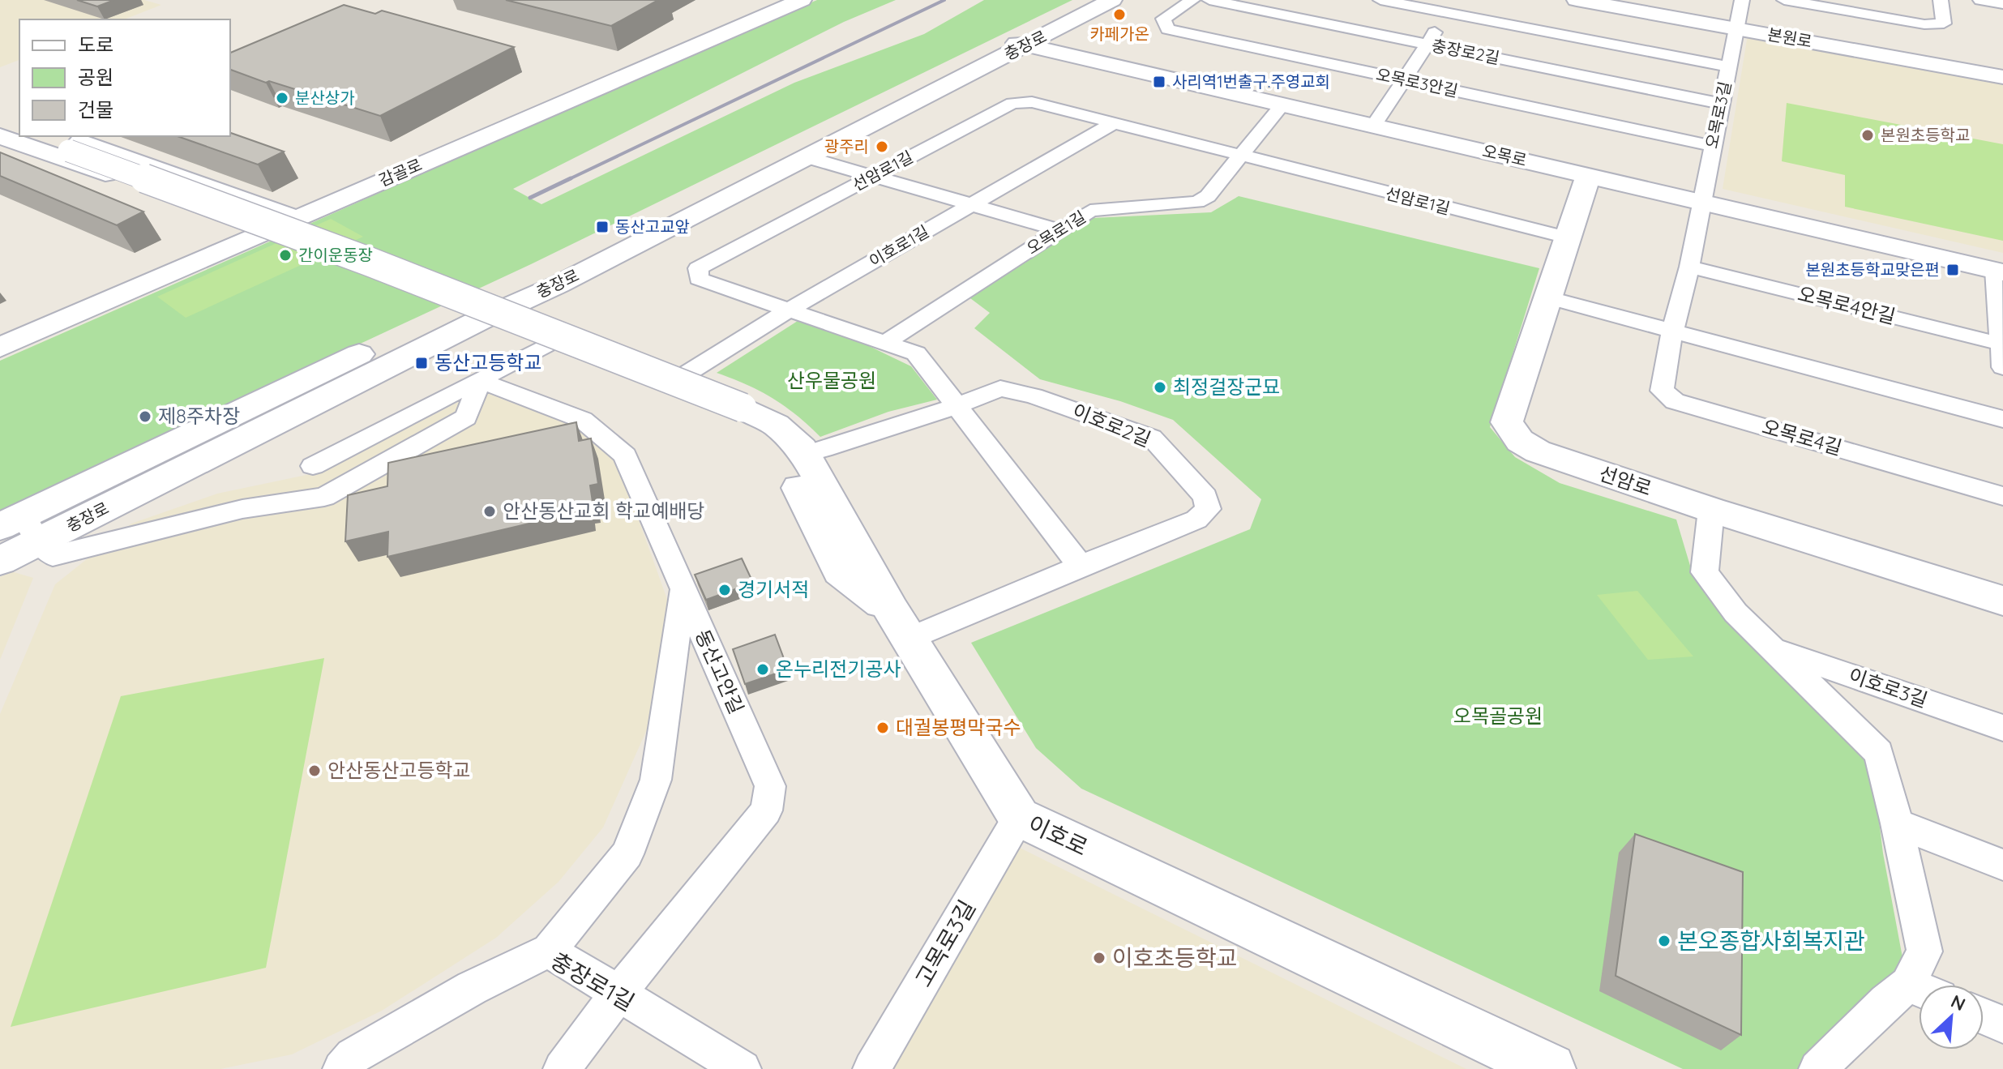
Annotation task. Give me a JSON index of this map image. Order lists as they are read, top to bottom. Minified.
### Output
{"streets":{"street":["본원로","충장로","충장로2길","오목로3안길","오목로3길","오목로","선암로1길","감골로","오목로1길","이호로1길","오목로4안길","이호로2길","오목로4길","선암로","동산고안길","이호로3길","이호로","고목로3길","충장로1길"]},"crossings":[["본원로","오목로3길"],["충장로","오목로"],["충장로2길","오목로3길"],["오목로3안길","오목로3길"],["오목로3길","오목로"],["오목로3길","오목로4길"],["오목로","오목로1길"],["오목로","오목로4길"],["오목로","선암로"],["선암로1길","오목로1길"],["선암로1길","이호로1길"],["선암로1길","이호로2길"],["선암로1길","선암로"],["오목로4안길","오목로4길"],["이호로2길","이호로"],["선암로","이호로3길"],["동산고안길","충장로1길"],["이호로","고목로3길"]],"parks":["산우물공원","오목골공원"],"places":{"other":["카페가온","분산상가","본원초등학교","광주리","간이운동장","최정걸장군묘","제8주차장","안산동산교회 학교예배당","경기서적","온누리전기공사","대궐봉평막국수","안산동산고등학교","본오종합사회복지관","이호초등학교"],"transit":["사리역1번출구.주영교회","동산고교앞","본원초등학교맞은편","동산고등학교"]},"legend":["도로","공원","건물"],"north":"top right"}
